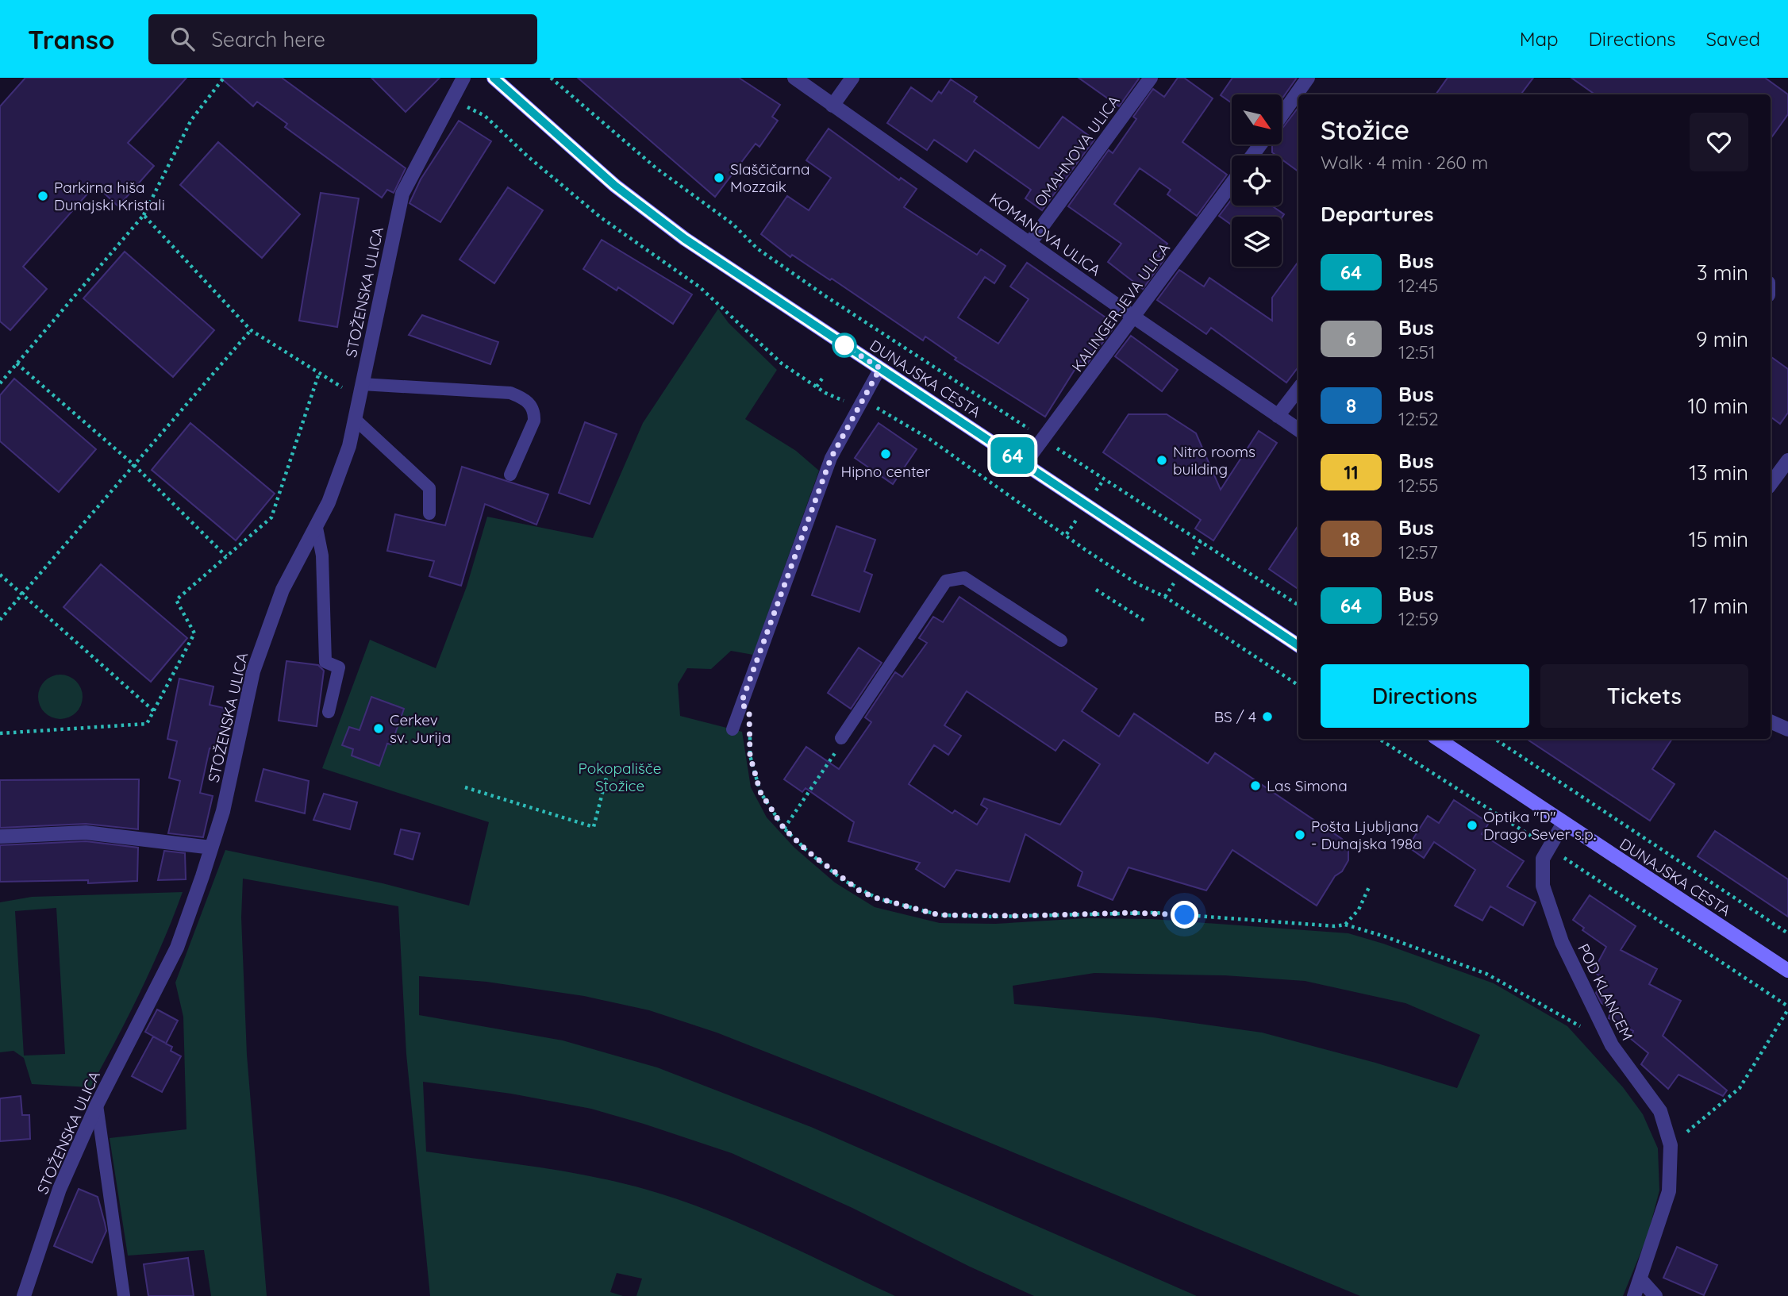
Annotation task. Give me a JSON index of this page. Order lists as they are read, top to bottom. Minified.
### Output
{"streets":{"main road":["DUNAJSKA CESTA"],"street":["OMAHNOVA ULICA","KOMANOVA ULICA","STOŽENSKA ULICA","KALINGERJEVA ULICA","POD KLANCEM"]},"crossings":[["OMAHNOVA ULICA","KOMANOVA ULICA"],["KOMANOVA ULICA","KALINGERJEVA ULICA"],["KALINGERJEVA ULICA","DUNAJSKA CESTA"],["DUNAJSKA CESTA","POD KLANCEM"]],"parks":["Pokopališče Stožice"],"places":["Slaščičarna Mozzaik","Parkirna hiša Dunajski Kristali","Hipno center","Nitro rooms building","BS / 4","Cerkev sv. Jurija","Las Simona","Optika \"D\" Drago Sever s.p.","Pošta Ljubljana - Dunajska 198a"],"lines":["bus line 64"],"north":"bottom right","page":{"header":"Transo","search":"Search here","nav":["Map","Directions","Saved"],"on_map":"64","heading":[["Stožice","Walk · 4 min · 260 m"],"Departures"],"list":[{"mark":"64","name":"Bus","note":"12:45","value":"3 min"},{"mark":"6","name":"Bus","note":"12:51","value":"9 min"},{"mark":"8","name":"Bus","note":"12:52","value":"10 min"},{"mark":"11","name":"Bus","note":"12:55","value":"13 min"},{"mark":"18","name":"Bus","note":"12:57","value":"15 min"},{"mark":"64","name":"Bus","note":"12:59","value":"17 min"}],"buttons":["Directions","Tickets"]}}
